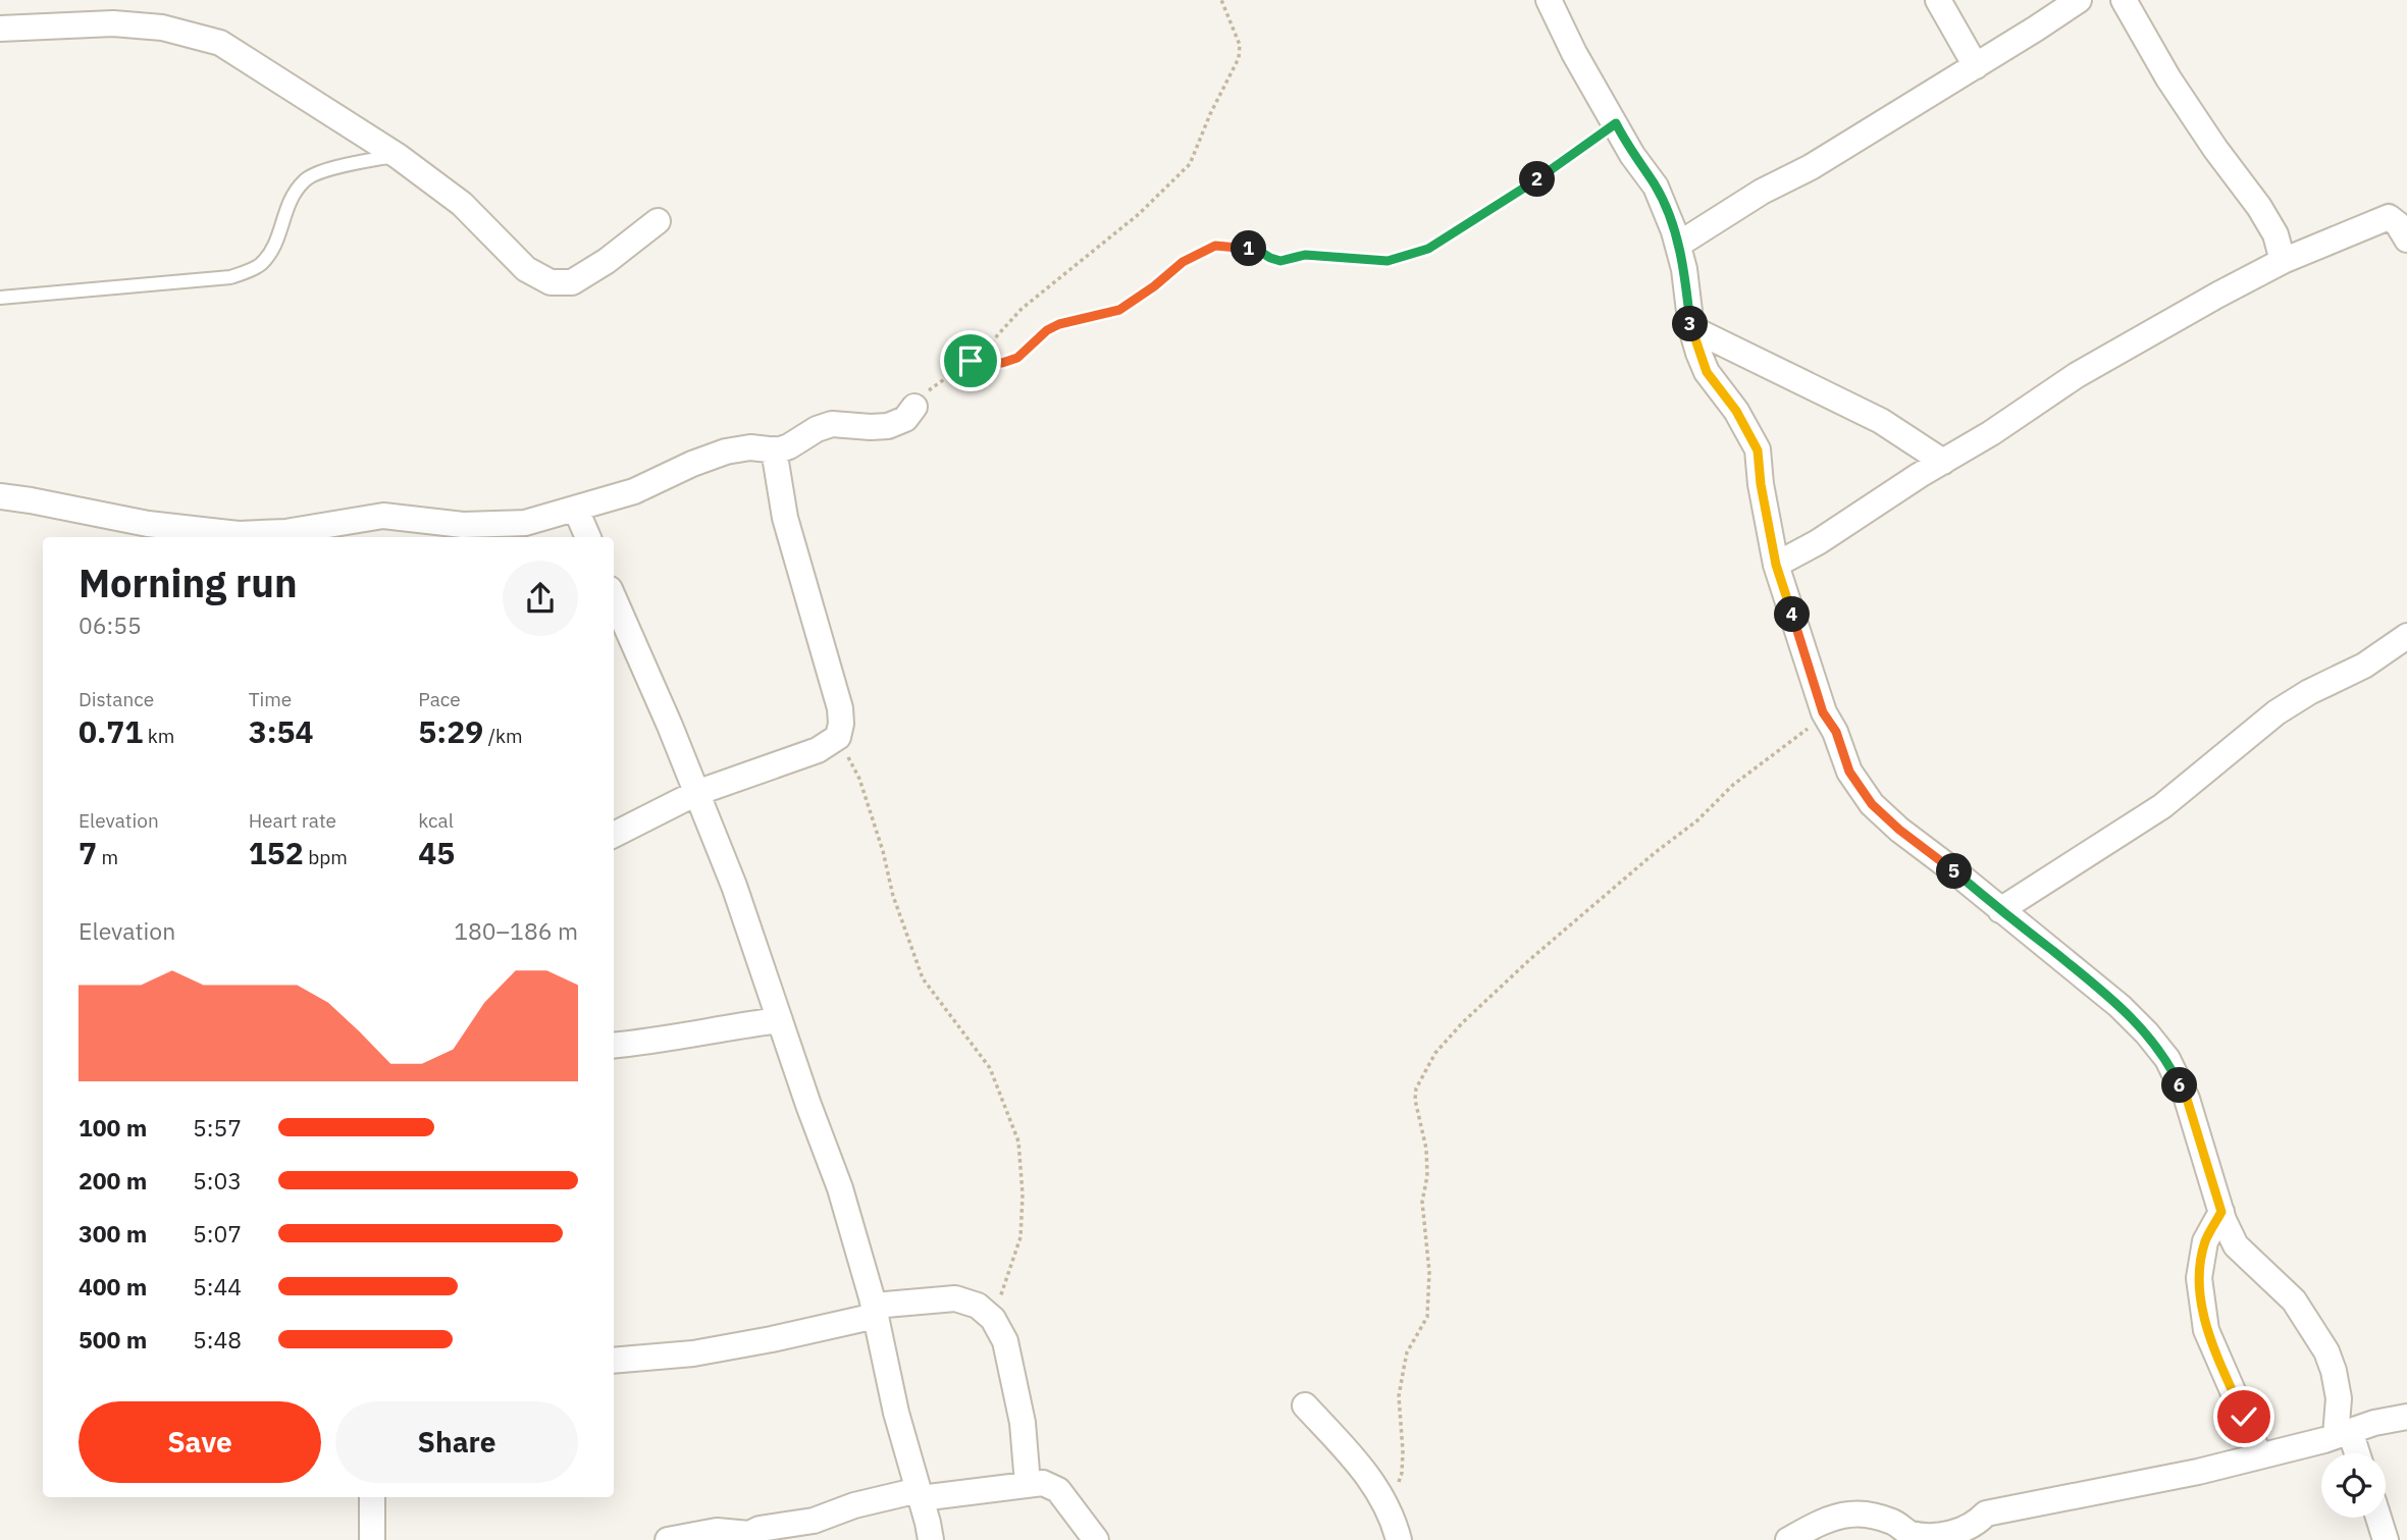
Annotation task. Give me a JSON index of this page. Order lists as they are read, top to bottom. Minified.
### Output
{"page":{"pins":["2","1","3","4","5","6"],"heading":["Morning run","06:55"],"stats":[["Distance","0.71 km"],["Time","3:54"],["Pace","5:29 /km"],["Elevation","7 m"],["Heart rate","152 bpm"],["kcal","45"]],"chart":["Elevation","180–186 m"],"list":[{"name":"100 m","note":"5:57"},{"name":"200 m","note":"5:03"},{"name":"300 m","note":"5:07"},{"name":"400 m","note":"5:44"},{"name":"500 m","note":"5:48"}],"buttons":["Save","Share"]}}
